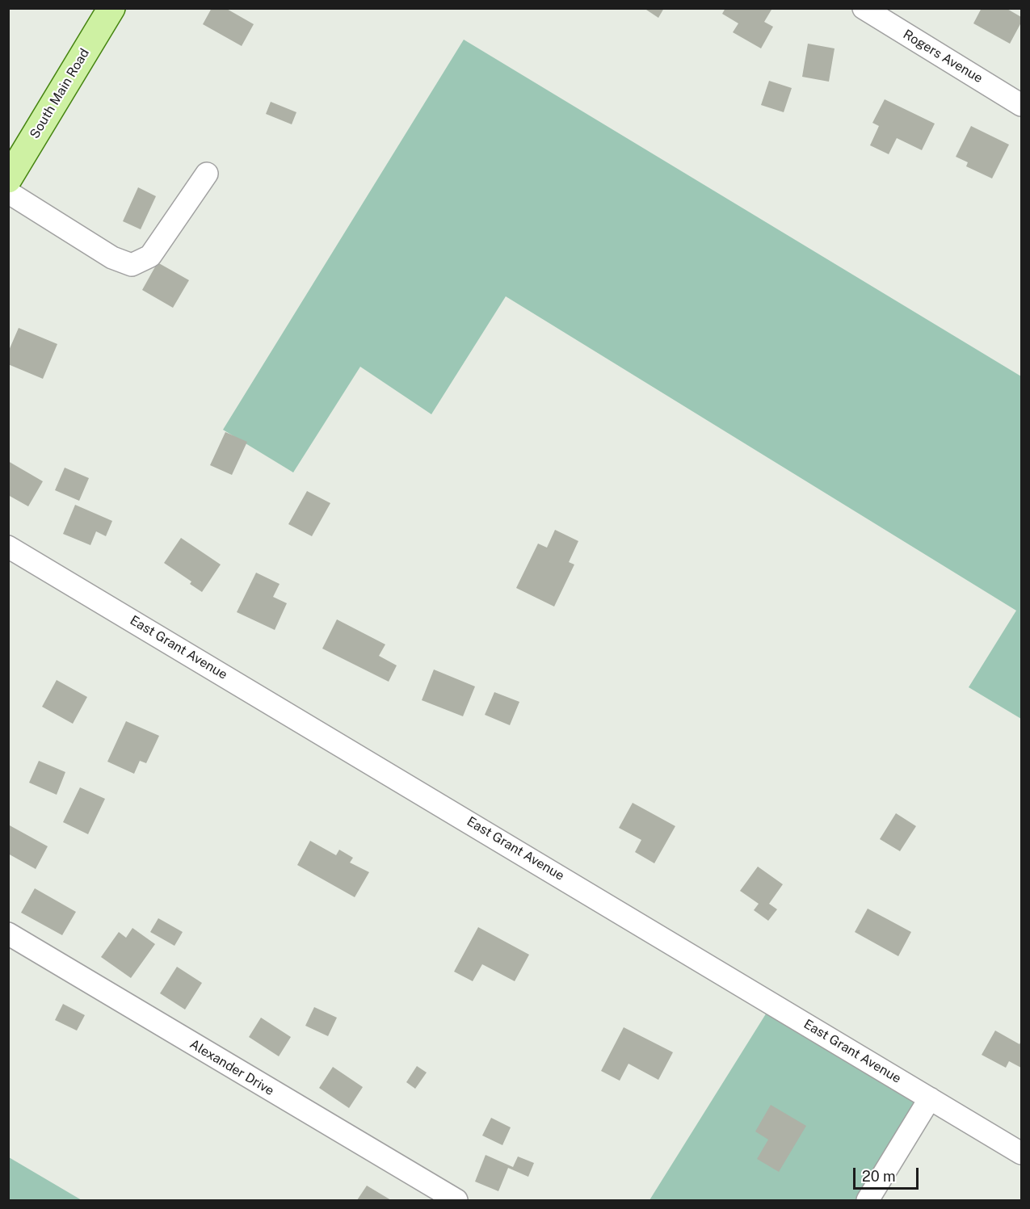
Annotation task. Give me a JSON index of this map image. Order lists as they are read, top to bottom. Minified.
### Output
{"streets":{"main road":["South Main Road"],"street":["Rogers Avenue","East Grant Avenue","Alexander Drive"]},"scale_bar":"20 m"}
